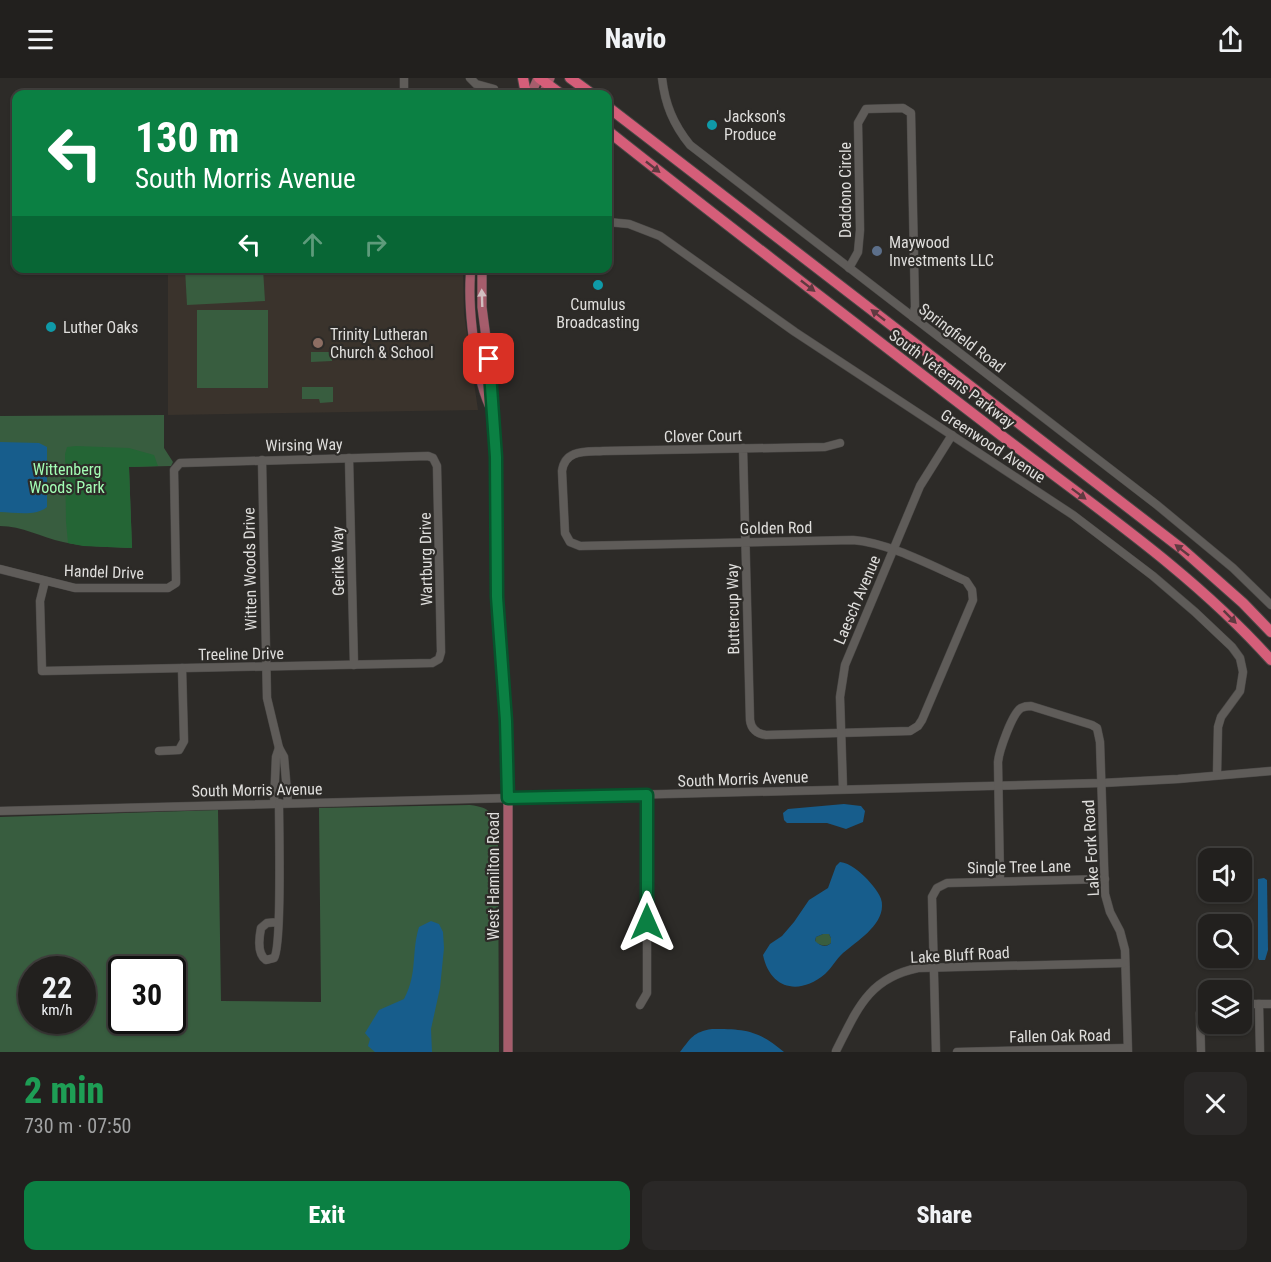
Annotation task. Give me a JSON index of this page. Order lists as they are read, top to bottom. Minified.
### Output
{"streets":{"highway":["South Veterans Parkway"],"main road":["West Hamilton Road"],"street":["Daddono Circle","Springfield Road","Clover Court","Wirsing Way","Greenwood Avenue","Golden Rod","Wartburg Drive","Gerike Way","Witten Woods Drive","Handel Drive","Laesch Avenue","Buttercup Way","Treeline Drive","South Morris Avenue","Lake Fork Road","Single Tree Lane","Lake Bluff Road","Fallen Oak Road"]},"crossings":[["Daddono Circle","Springfield Road"],["Clover Court","Golden Rod"],["Clover Court","Buttercup Way"],["Wirsing Way","Wartburg Drive"],["Wirsing Way","Gerike Way"],["Wirsing Way","Witten Woods Drive"],["Wirsing Way","Handel Drive"],["Greenwood Avenue","Laesch Avenue"],["Greenwood Avenue","South Morris Avenue"],["Golden Rod","Laesch Avenue"],["Golden Rod","Buttercup Way"],["Wartburg Drive","Treeline Drive"],["Gerike Way","Treeline Drive"],["Witten Woods Drive","Treeline Drive"],["Witten Woods Drive","South Morris Avenue"],["Handel Drive","Treeline Drive"],["Laesch Avenue","Buttercup Way"],["Laesch Avenue","South Morris Avenue"],["South Morris Avenue","Lake Fork Road"],["South Morris Avenue","West Hamilton Road"],["Lake Fork Road","Single Tree Lane"],["Lake Fork Road","Lake Bluff Road"],["Lake Fork Road","Fallen Oak Road"],["Single Tree Lane","Lake Bluff Road"]],"parks":["Wittenberg Woods Park"],"places":["Jackson's Produce","Maywood Investments LLC","Cumulus Broadcasting","Luther Oaks","Trinity Lutheran Church & School"],"page":{"header":"Navio","turn":["130 m","South Morris Avenue"],"speed":"22 km/h","limit":"30","heading":["2 min","730 m · 07:50"],"buttons":["Exit","Share"]}}
